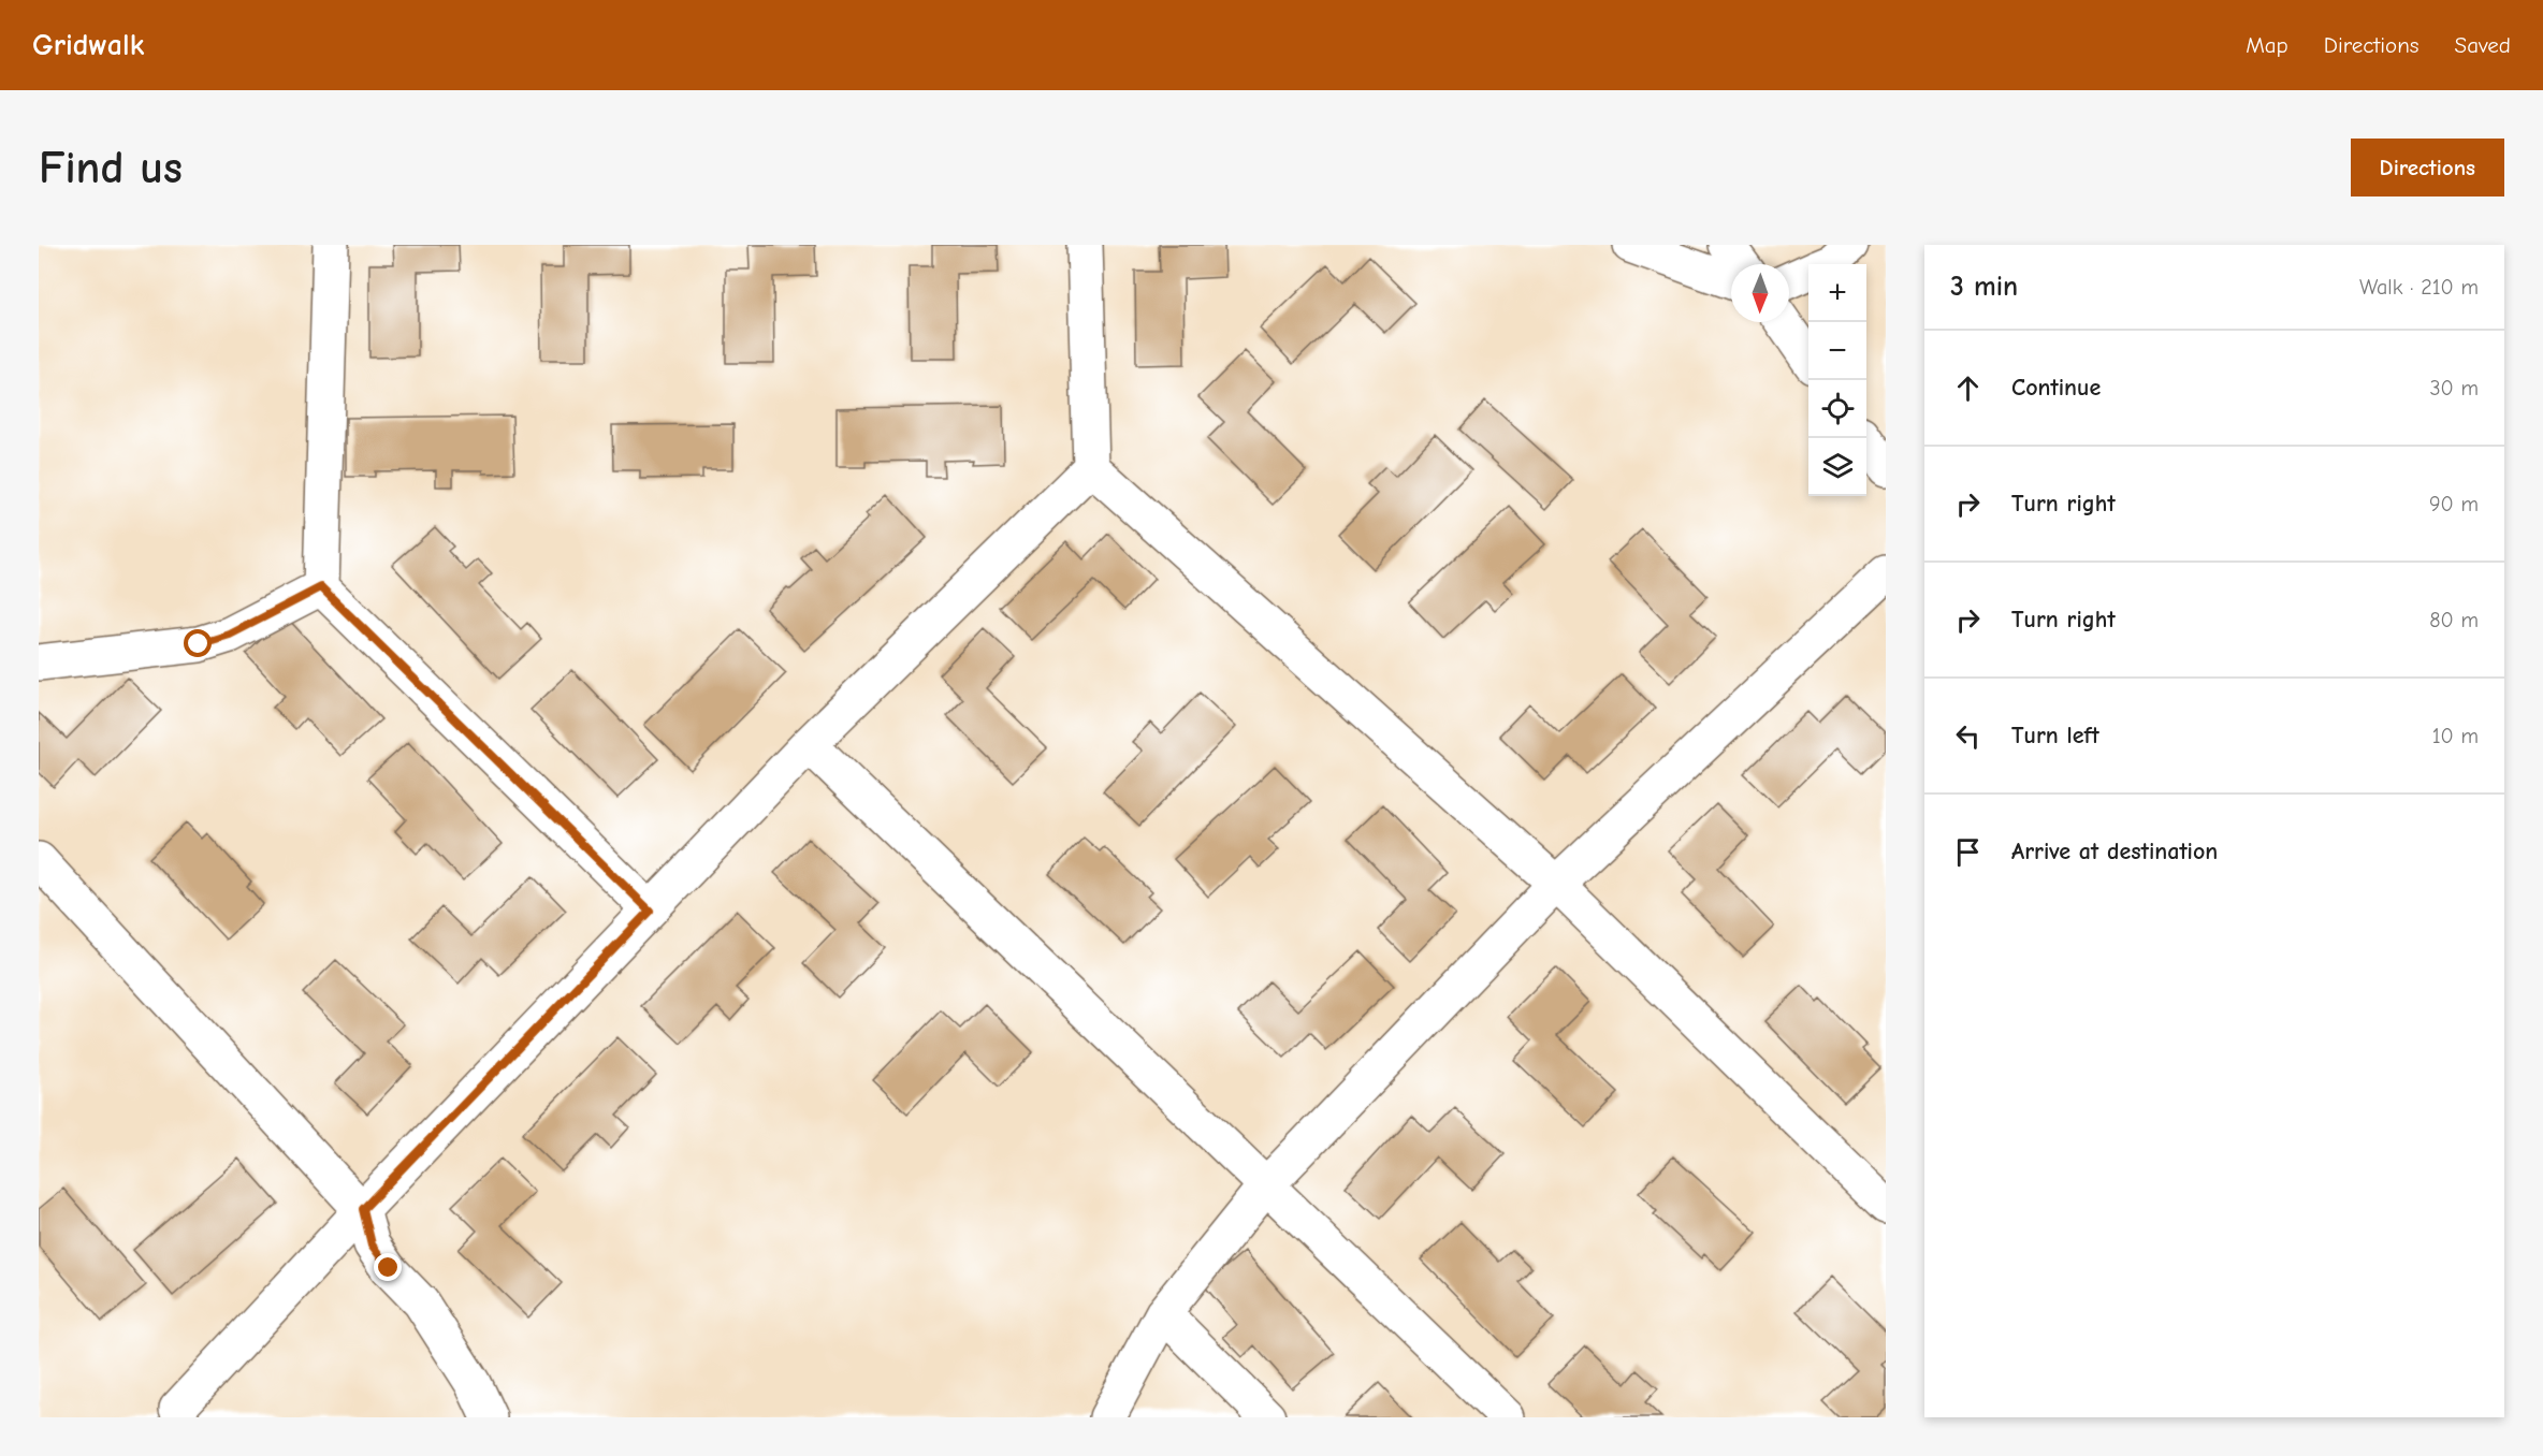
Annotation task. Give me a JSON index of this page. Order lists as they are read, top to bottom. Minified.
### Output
{"north":"bottom","page":{"header":"Gridwalk","nav":["Map","Directions","Saved"],"buttons":"Directions","title":"Find us","heading":["3 min","Walk · 210 m"],"map_buttons":["+","−"],"list":[["Continue","30 m"],["Turn right","90 m"],["Turn right","80 m"],["Turn left","10 m"],"Arrive at destination"]}}
